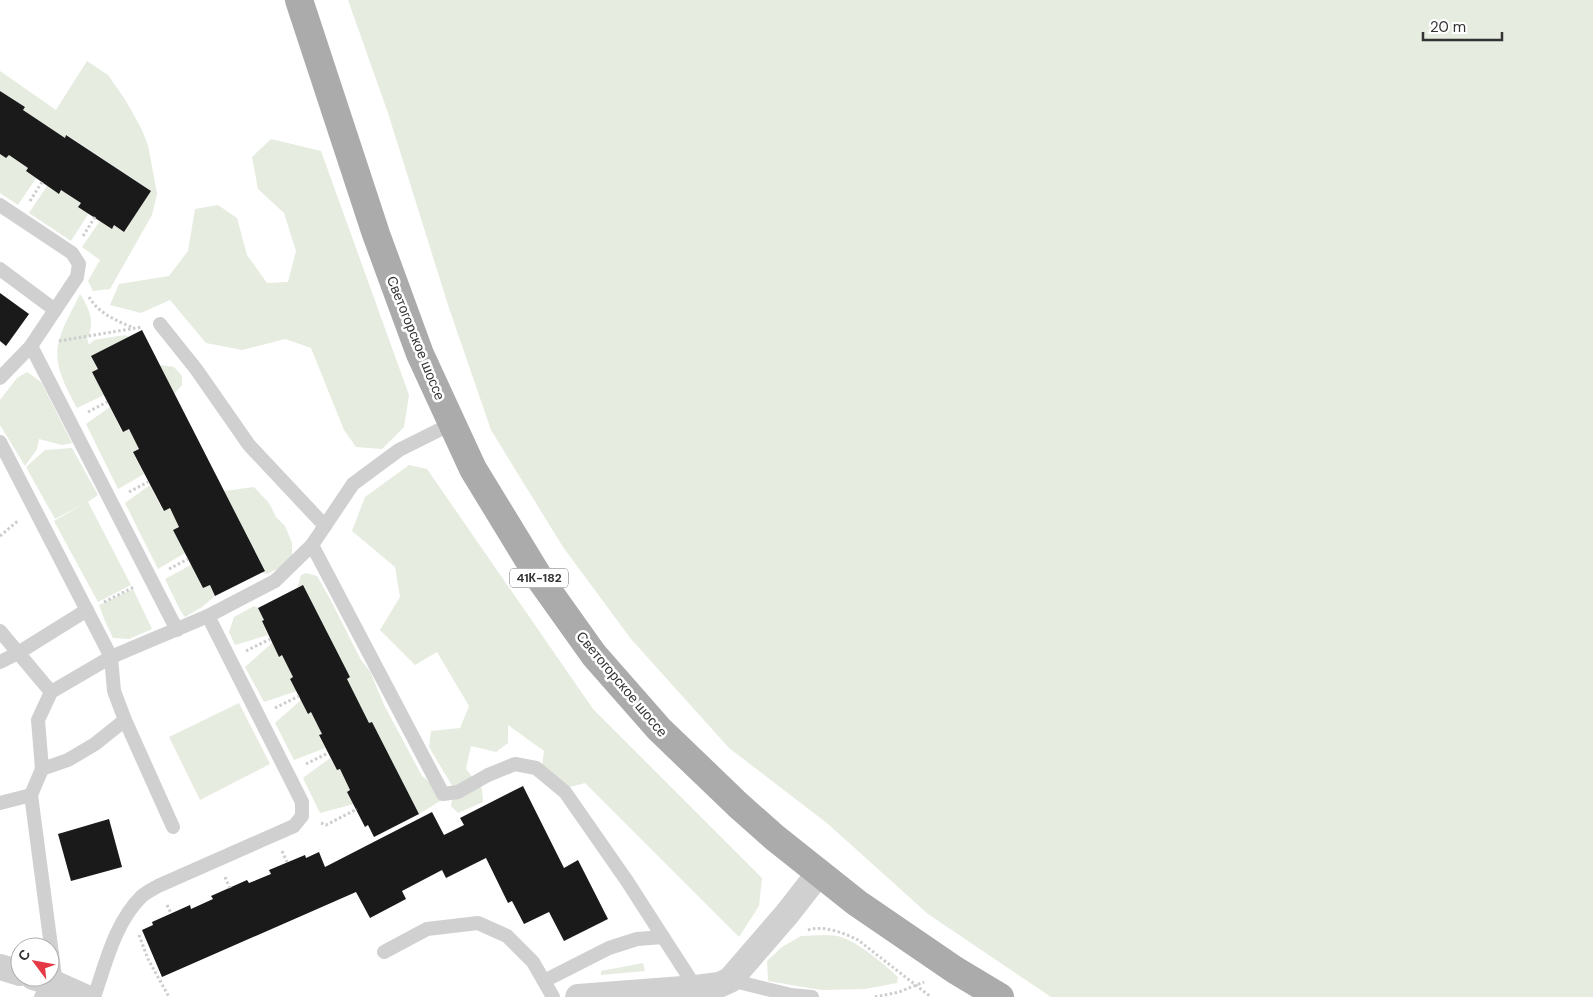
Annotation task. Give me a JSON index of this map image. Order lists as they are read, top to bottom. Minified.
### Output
{"streets":{"main road":["Светогорское шоссе","41К-182"]},"scale_bar":"20 m","north":"top left"}
